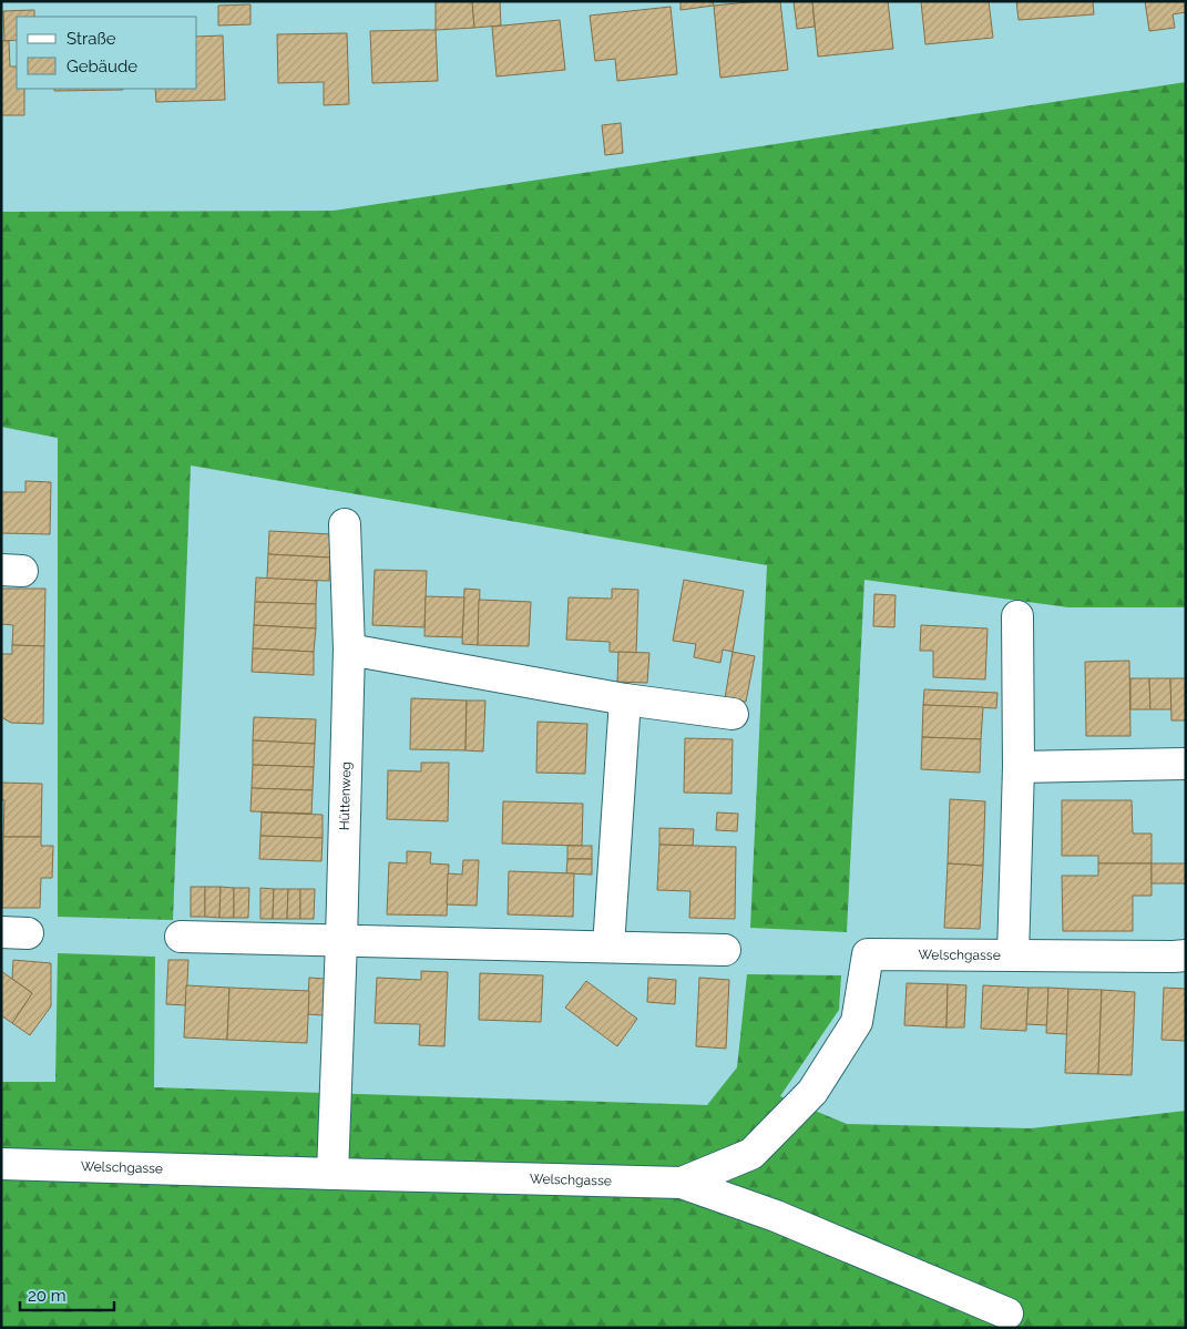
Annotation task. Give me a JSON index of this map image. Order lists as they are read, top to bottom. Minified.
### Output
{"streets":{"street":["Hüttenweg","Welschgasse"]},"crossings":[["Hüttenweg","Welschgasse"]],"legend":["Straße","Gebäude"],"scale_bar":"20 m"}
